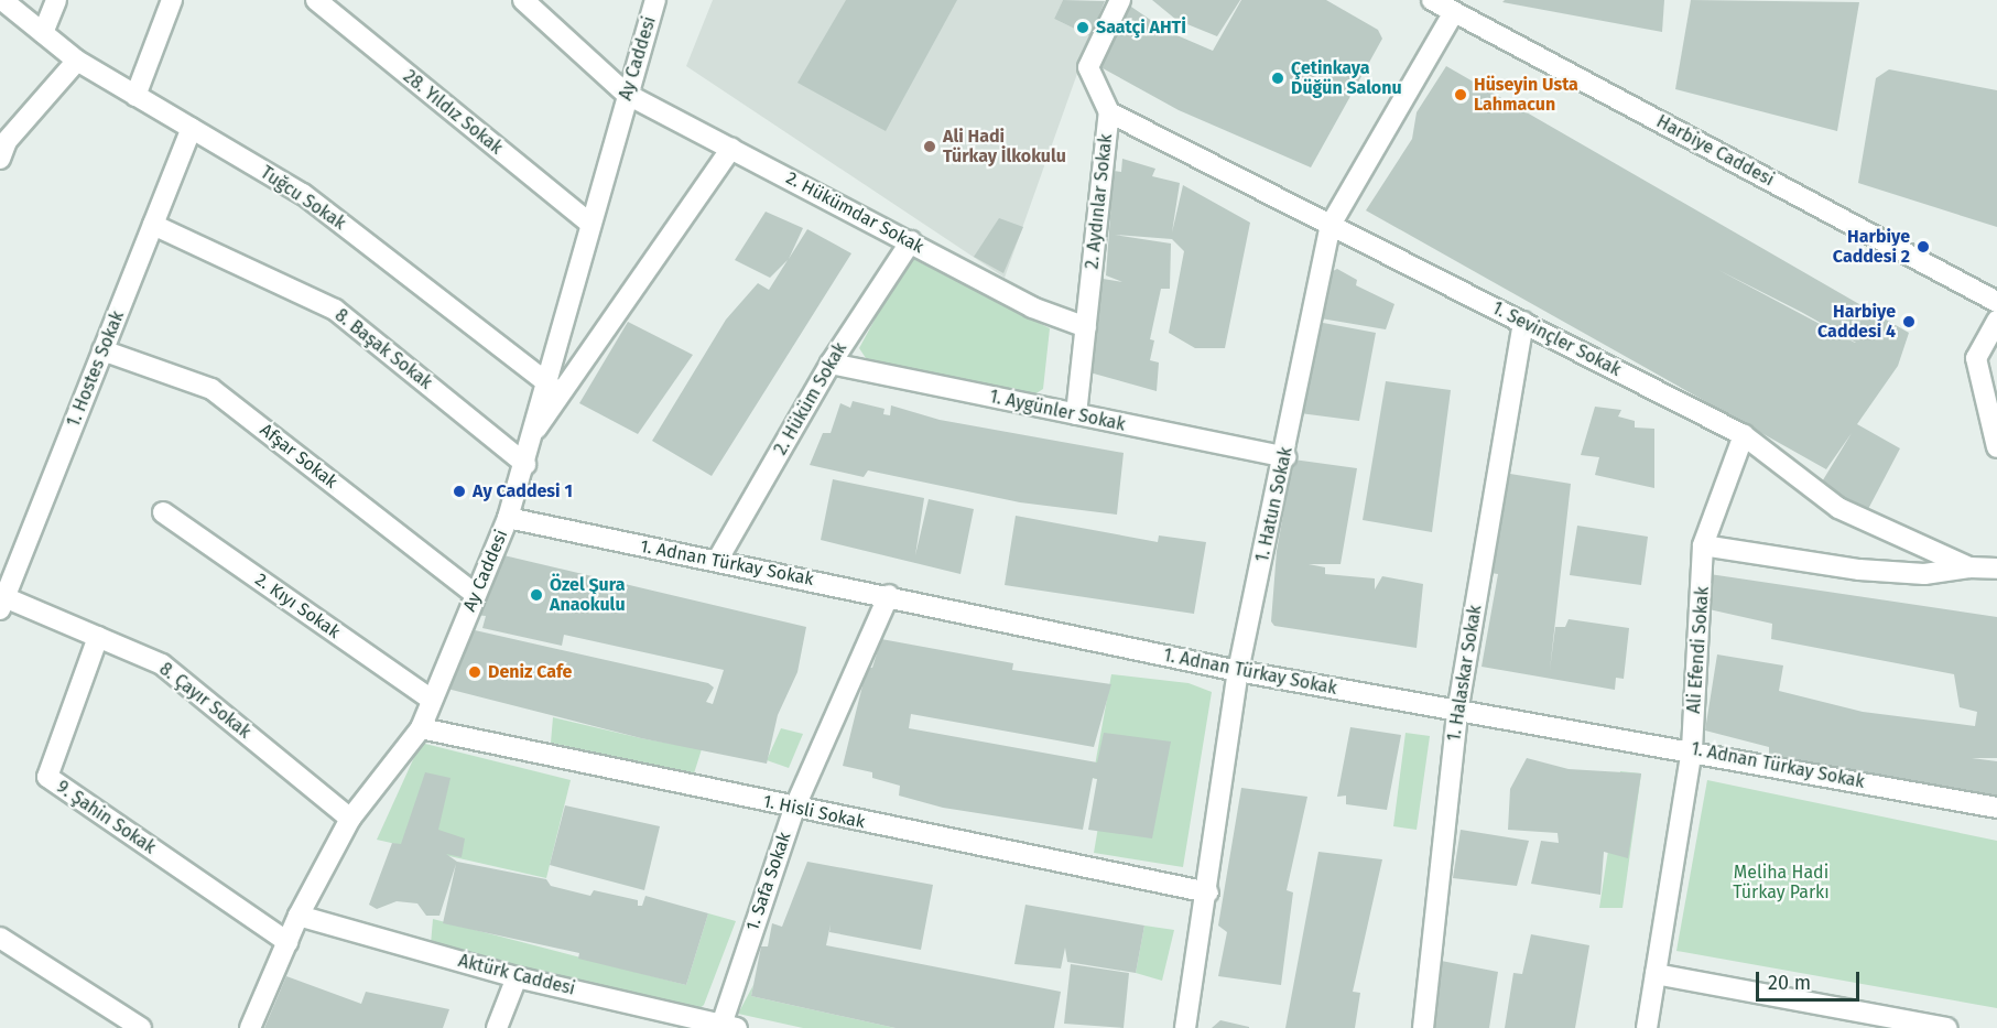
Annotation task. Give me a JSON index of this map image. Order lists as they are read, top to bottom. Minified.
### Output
{"streets":{"street":["Ay Caddesi","28. Yıldız Sokak","Harbiye Caddesi","Tuğcu Sokak","2. Aydınlar Sokak","2. Hükümdar Sokak","1. Sevinçler Sokak","8. Başak Sokak","1. Hostes Sokak","2. Hüküm Sokak","1. Aygünler Sokak","Afşar Sokak","1. Hatun Sokak","1. Adnan Türkay Sokak","2. Kıyı Sokak","Ali Efendi Sokak","1. Halaskar Sokak","8. Çayır Sokak","1. Hisli Sokak","9. Şahin Sokak","1. Safa Sokak","Aktürk Caddesi"]},"crossings":[["Ay Caddesi","28. Yıldız Sokak"],["Ay Caddesi","Tuğcu Sokak"],["Ay Caddesi","2. Hükümdar Sokak"],["Ay Caddesi","8. Başak Sokak"],["Ay Caddesi","Afşar Sokak"],["Ay Caddesi","1. Adnan Türkay Sokak"],["Ay Caddesi","2. Kıyı Sokak"],["Ay Caddesi","8. Çayır Sokak"],["Ay Caddesi","1. Hisli Sokak"],["Ay Caddesi","9. Şahin Sokak"],["Ay Caddesi","Aktürk Caddesi"],["Harbiye Caddesi","1. Hatun Sokak"],["Tuğcu Sokak","1. Hostes Sokak"],["2. Aydınlar Sokak","2. Hükümdar Sokak"],["2. Aydınlar Sokak","1. Sevinçler Sokak"],["2. Aydınlar Sokak","1. Aygünler Sokak"],["2. Hükümdar Sokak","2. Hüküm Sokak"],["1. Sevinçler Sokak","1. Hatun Sokak"],["1. Sevinçler Sokak","Ali Efendi Sokak"],["1. Sevinçler Sokak","1. Halaskar Sokak"],["8. Başak Sokak","1. Hostes Sokak"],["1. Hostes Sokak","Afşar Sokak"],["1. Hostes Sokak","8. Çayır Sokak"],["2. Hüküm Sokak","1. Aygünler Sokak"],["2. Hüküm Sokak","1. Adnan Türkay Sokak"],["1. Aygünler Sokak","1. Hatun Sokak"],["1. Hatun Sokak","1. Adnan Türkay Sokak"],["1. Hatun Sokak","1. Hisli Sokak"],["1. Adnan Türkay Sokak","Ali Efendi Sokak"],["1. Adnan Türkay Sokak","1. Halaskar Sokak"],["1. Adnan Türkay Sokak","1. Safa Sokak"],["8. Çayır Sokak","9. Şahin Sokak"],["1. Hisli Sokak","1. Safa Sokak"],["1. Safa Sokak","Aktürk Caddesi"]],"parks":["Meliha Hadi Türkay Parkı"],"places":["Saatçi AHTİ","Çetinkaya Düğün Salonu","Hüseyin Usta Lahmacun","Ali Hadi Türkay İlkokulu","Harbiye Caddesi 2","Harbiye Caddesi 4","Ay Caddesi 1","Özel Şura Anaokulu","Deniz Cafe"],"scale_bar":"20 m"}
